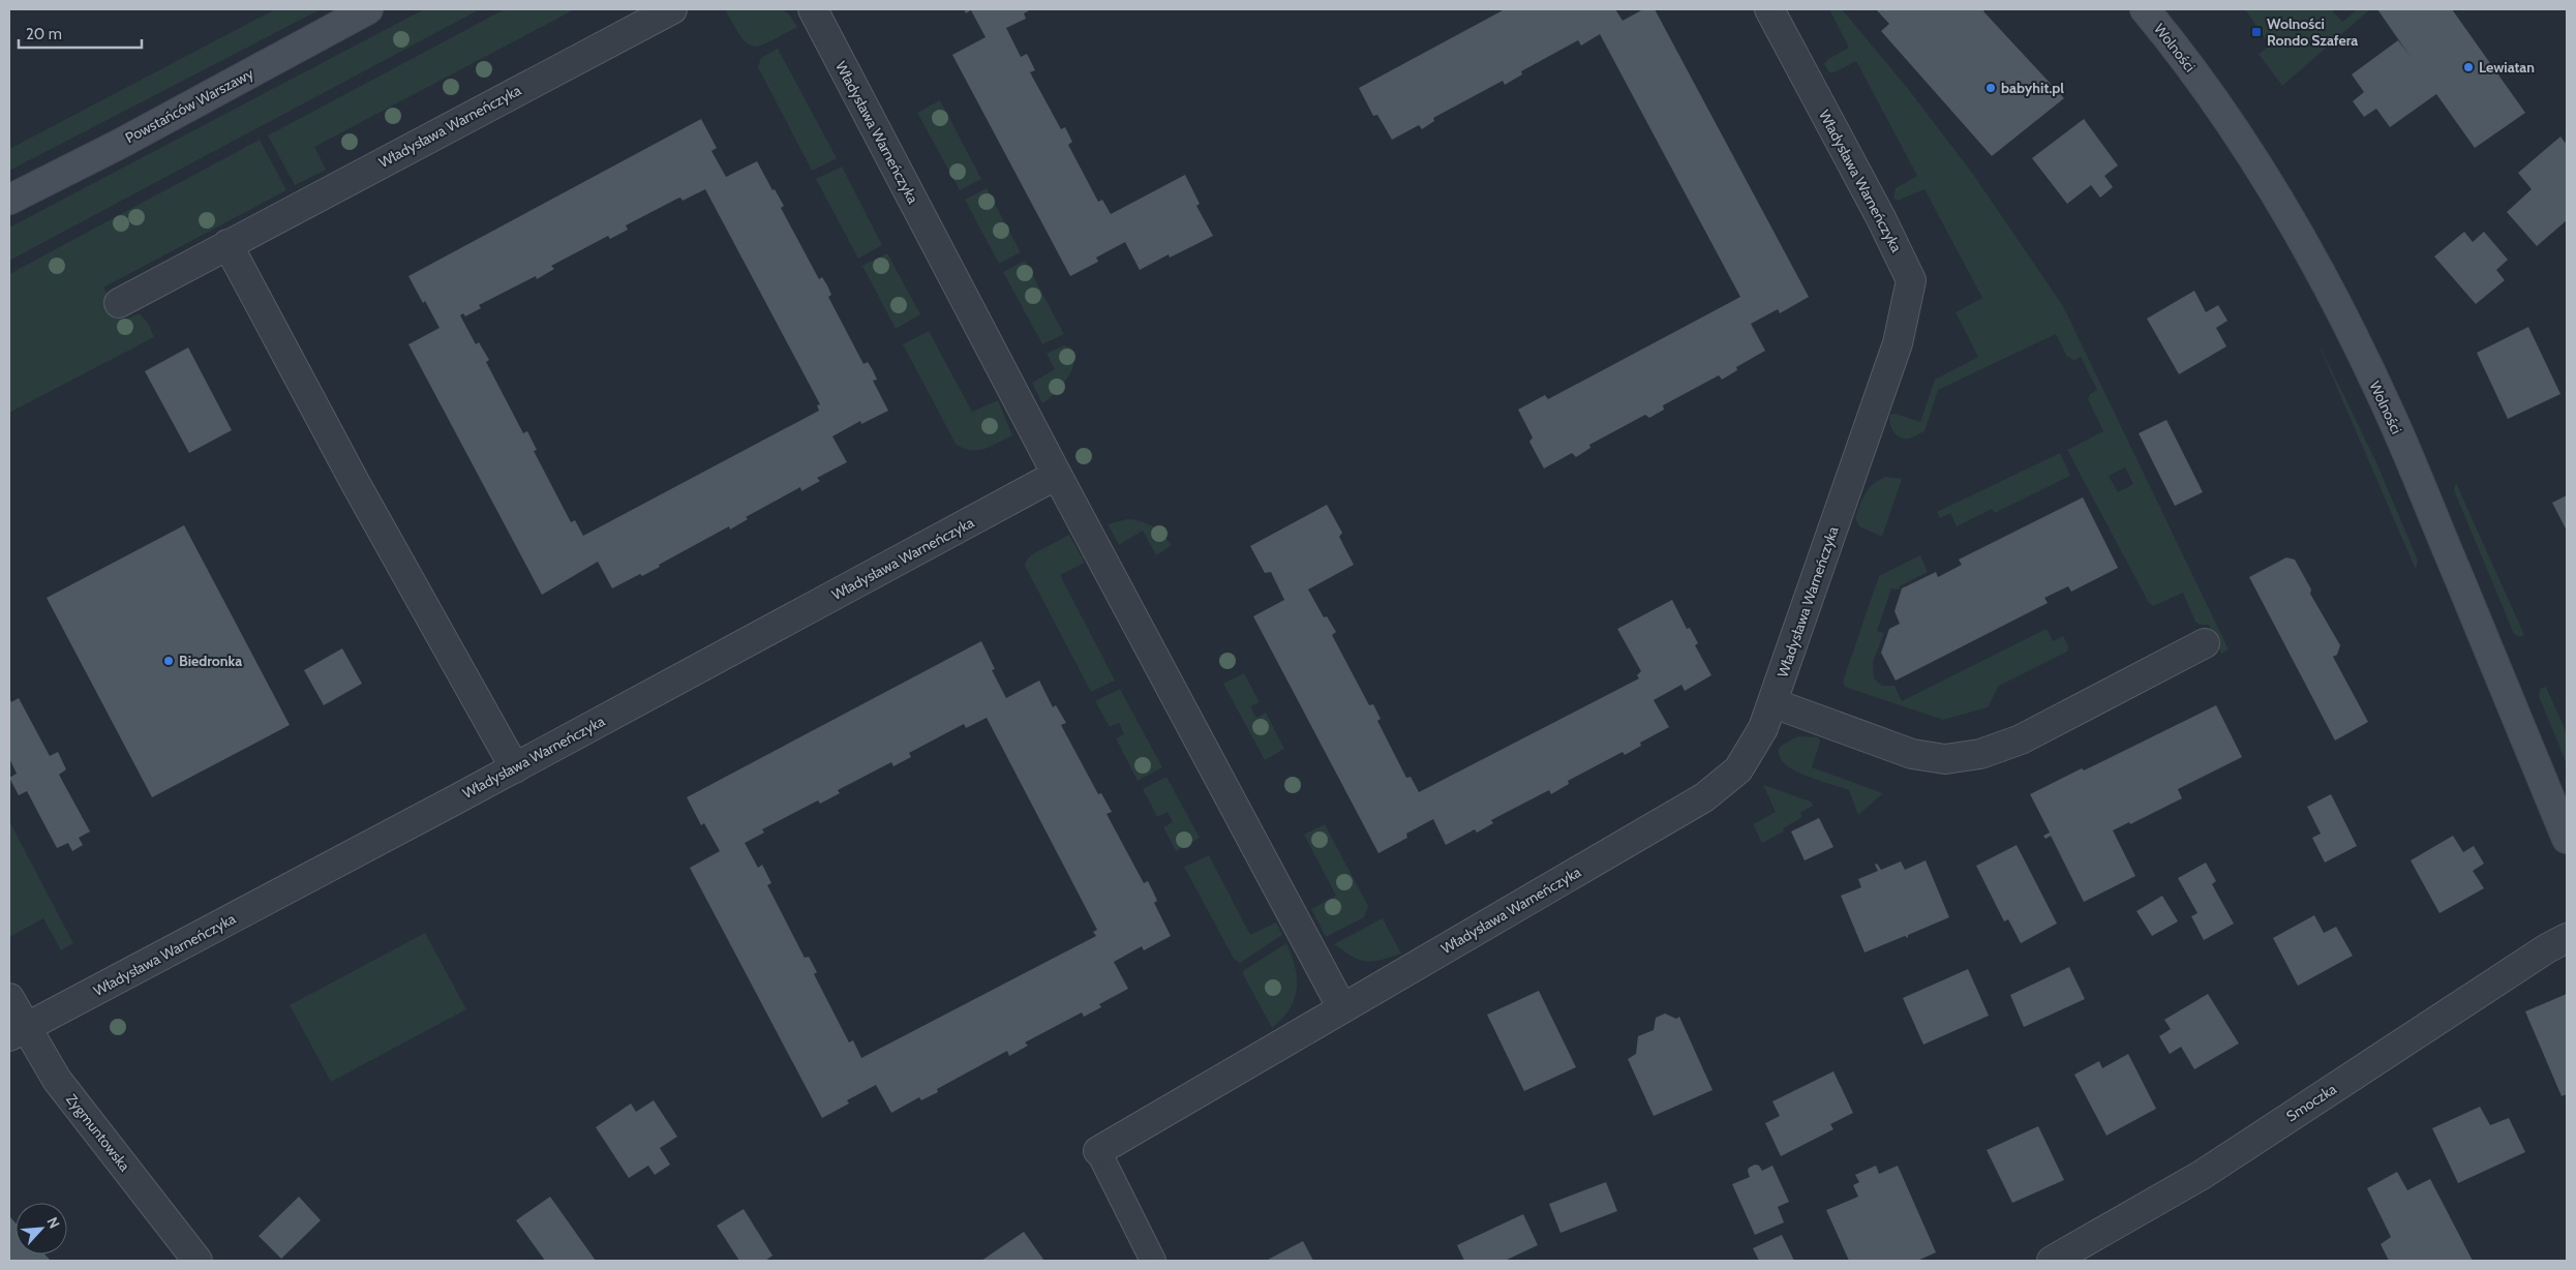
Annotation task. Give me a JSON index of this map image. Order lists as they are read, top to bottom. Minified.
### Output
{"streets":{"main road":["Wolności","Powstańców Warszawy"],"street":["Władysława Warneńczyka","Smoczka","Zygmuntowska"]},"crossings":[["Władysława Warneńczyka","Zygmuntowska"]],"places":{"transit":["Wolności Rondo Szafera"],"other":["Lewiatan","babyhit.pl","Biedronka"]},"scale_bar":"20 m","north":"top right"}
